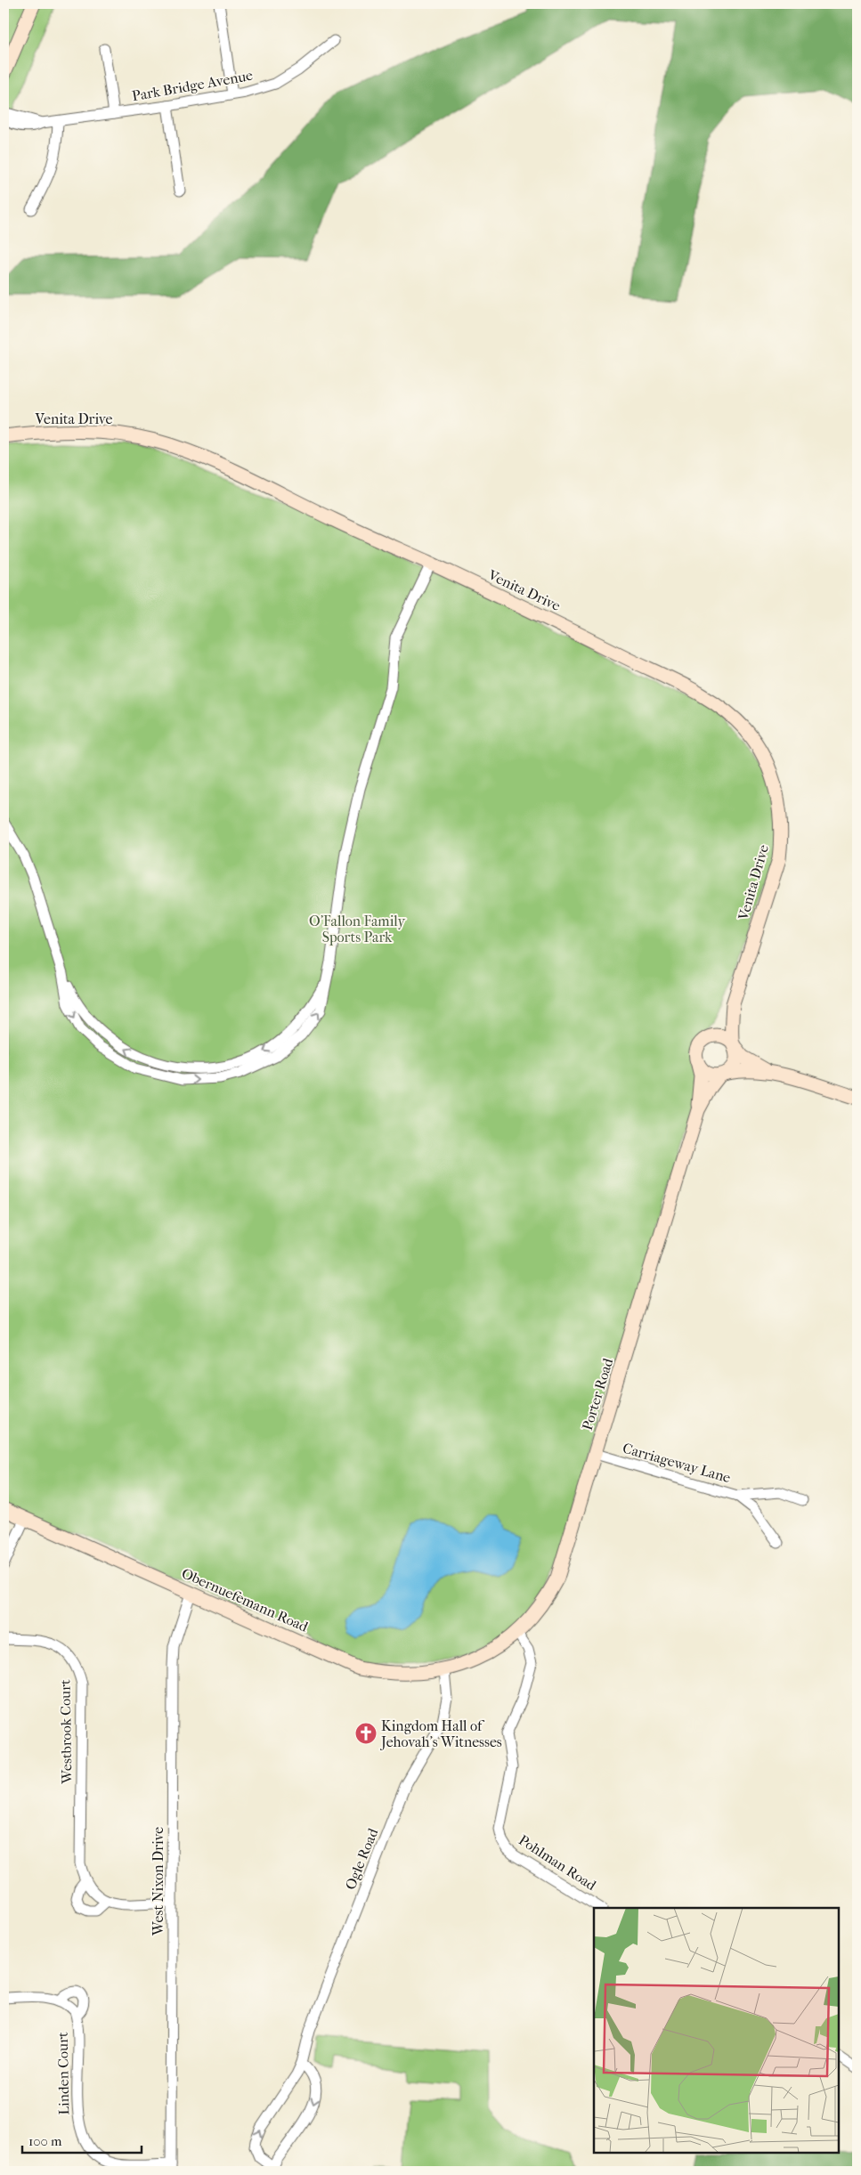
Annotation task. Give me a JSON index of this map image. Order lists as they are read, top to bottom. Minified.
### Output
{"streets":{"street":["Park Bridge Avenue","Venita Drive","Porter Road","Carriageway Lane","Obernuefemann Road","Westbrook Court","Ogle Road","Pohlman Road","West Nixon Drive","Linden Court"]},"crossings":[["Venita Drive","Porter Road"],["Porter Road","Carriageway Lane"],["Porter Road","Obernuefemann Road"],["Porter Road","Pohlman Road"],["Obernuefemann Road","Ogle Road"],["Obernuefemann Road","West Nixon Drive"],["West Nixon Drive","Linden Court"]],"parks":["O'Fallon Family Sports Park"],"places":{"church":["Kingdom Hall of Jehovah's Witnesses"]},"scale_bar":"100 m"}
